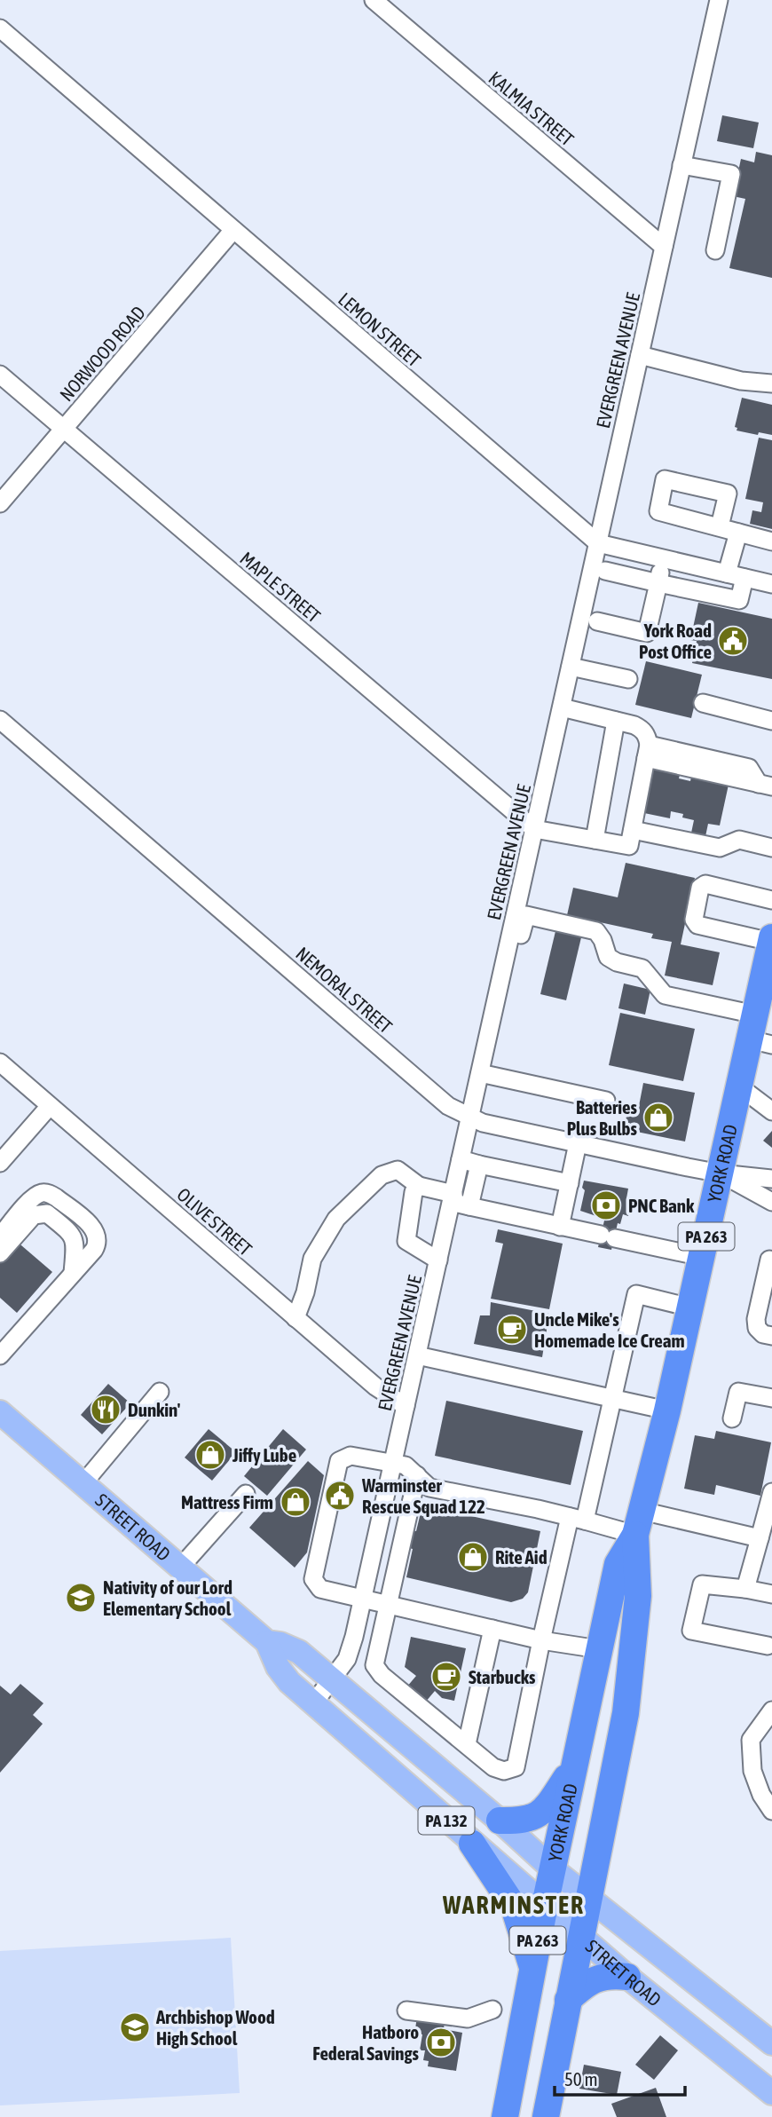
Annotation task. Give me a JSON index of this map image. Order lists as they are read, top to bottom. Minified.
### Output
{"streets":{"highway":["YORK ROAD","PA 263"],"main road":["STREET ROAD","PA 132"],"street":["KALMIA STREET","LEMON STREET","NORWOOD ROAD","EVERGREEN AVENUE","MAPLE STREET","NEMORAL STREET","OLIVE STREET"]},"crossings":[["KALMIA STREET","EVERGREEN AVENUE"],["LEMON STREET","NORWOOD ROAD"],["LEMON STREET","EVERGREEN AVENUE"],["NORWOOD ROAD","MAPLE STREET"],["EVERGREEN AVENUE","MAPLE STREET"],["EVERGREEN AVENUE","NEMORAL STREET"],["EVERGREEN AVENUE","OLIVE STREET"],["EVERGREEN AVENUE","STREET ROAD"],["NEMORAL STREET","YORK ROAD"],["YORK ROAD","STREET ROAD"]],"districts":["WARMINSTER"],"places":{"public building":["York Road Post Office","Warminster Rescue Squad 122"],"shop":["Batteries Plus Bulbs","Jiffy Lube","Mattress Firm","Rite Aid"],"bank":["PNC Bank","Hatboro Federal Savings"],"cafe":["Uncle Mike's Homemade Ice Cream","Starbucks"],"restaurant":["Dunkin'"],"school or university":["Nativity of our Lord Elementary School","Archbishop Wood High School"]},"scale_bar":"50 m"}
